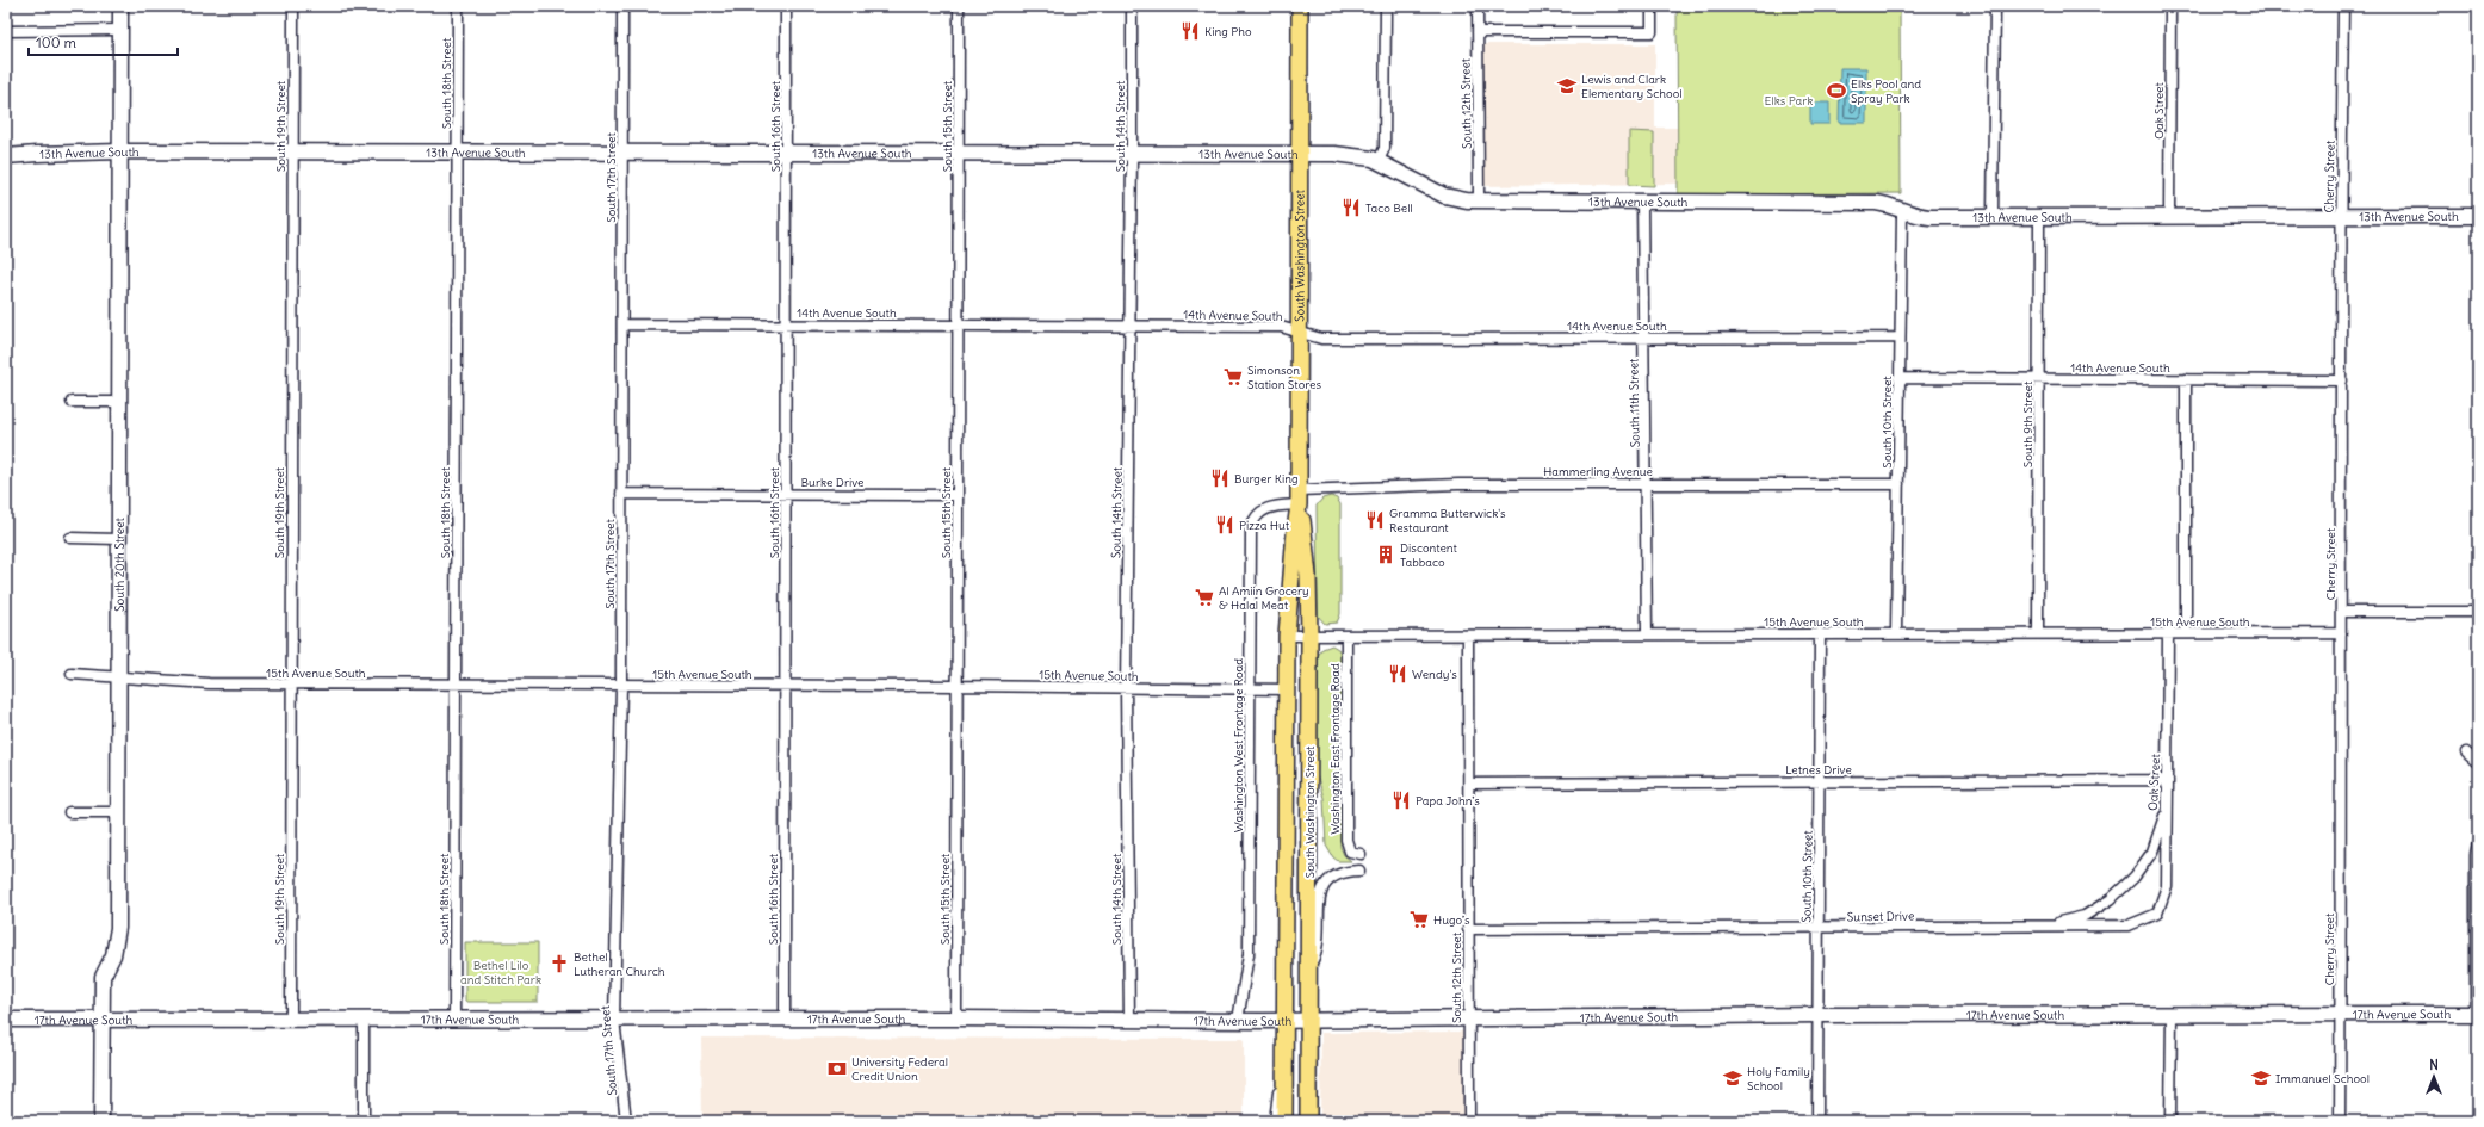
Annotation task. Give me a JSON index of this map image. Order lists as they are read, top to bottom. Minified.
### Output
{"streets":{"main road":["South Washington Street"],"street":["South 18th Street","South 12th Street","Oak Street","South 19th Street","South 16th Street","South 15th Street","South 14th Street","13th Avenue South","Cherry Street","South 17th Street","14th Avenue South","South 11th Street","South 10th Street","South 9th Street","Hammerling Avenue","Burke Drive","South 20th Street","15th Avenue South","Washington West Frontage Road","Washington East Frontage Road","Letnes Drive","Sunset Drive","17th Avenue South"]},"crossings":[["South 18th Street","13th Avenue South"],["South 18th Street","15th Avenue South"],["South 18th Street","17th Avenue South"],["South 12th Street","13th Avenue South"],["South 12th Street","15th Avenue South"],["South 12th Street","Letnes Drive"],["South 12th Street","Sunset Drive"],["South 12th Street","17th Avenue South"],["Oak Street","13th Avenue South"],["Oak Street","15th Avenue South"],["Oak Street","Letnes Drive"],["Oak Street","Sunset Drive"],["South 19th Street","13th Avenue South"],["South 19th Street","15th Avenue South"],["South 19th Street","17th Avenue South"],["South 16th Street","13th Avenue South"],["South 16th Street","14th Avenue South"],["South 16th Street","Burke Drive"],["South 16th Street","15th Avenue South"],["South 16th Street","17th Avenue South"],["South 15th Street","13th Avenue South"],["South 15th Street","14th Avenue South"],["South 15th Street","Burke Drive"],["South 15th Street","15th Avenue South"],["South 15th Street","17th Avenue South"],["South 14th Street","13th Avenue South"],["South 14th Street","14th Avenue South"],["South 14th Street","15th Avenue South"],["South 14th Street","17th Avenue South"],["13th Avenue South","Cherry Street"],["13th Avenue South","South 17th Street"],["13th Avenue South","South Washington Street"],["13th Avenue South","South 11th Street"],["13th Avenue South","South 10th Street"],["13th Avenue South","South 9th Street"],["13th Avenue South","South 20th Street"],["Cherry Street","14th Avenue South"],["Cherry Street","15th Avenue South"],["Cherry Street","17th Avenue South"],["South 17th Street","14th Avenue South"],["South 17th Street","Burke Drive"],["South 17th Street","15th Avenue South"],["South 17th Street","17th Avenue South"],["South Washington Street","14th Avenue South"],["South Washington Street","Hammerling Avenue"],["South Washington Street","15th Avenue South"],["South Washington Street","Washington West Frontage Road"],["South Washington Street","17th Avenue South"],["14th Avenue South","South 11th Street"],["14th Avenue South","South 10th Street"],["14th Avenue South","South 9th Street"],["South 11th Street","Hammerling Avenue"],["South 11th Street","15th Avenue South"],["South 10th Street","Hammerling Avenue"],["South 10th Street","15th Avenue South"],["South 10th Street","Letnes Drive"],["South 10th Street","Sunset Drive"],["South 10th Street","17th Avenue South"],["South 9th Street","15th Avenue South"],["Hammerling Avenue","Washington West Frontage Road"],["South 20th Street","15th Avenue South"],["South 20th Street","17th Avenue South"],["15th Avenue South","Washington West Frontage Road"],["15th Avenue South","Washington East Frontage Road"],["Washington West Frontage Road","17th Avenue South"],["Letnes Drive","Sunset Drive"]],"parks":["Elks Park","Bethel Lilo and Stitch Park"],"places":{"restaurant":["King Pho","Taco Bell","Burger King","Gramma Butterwick's Restaurant","Pizza Hut","Wendy's","Papa John's"],"school or university":["Lewis and Clark Elementary School","Holy Family School","Immanuel School"],"sports":["Elks Pool and Spray Park"],"supermarket":["Simonson Station Stores","Al Amiin Grocery & Halal Meat","Hugo's"],"building":["Discontent Tabbaco"],"church":["Bethel Lutheran Church"],"bank":["University Federal Credit Union"]},"scale_bar":"100 m","north":"top"}
